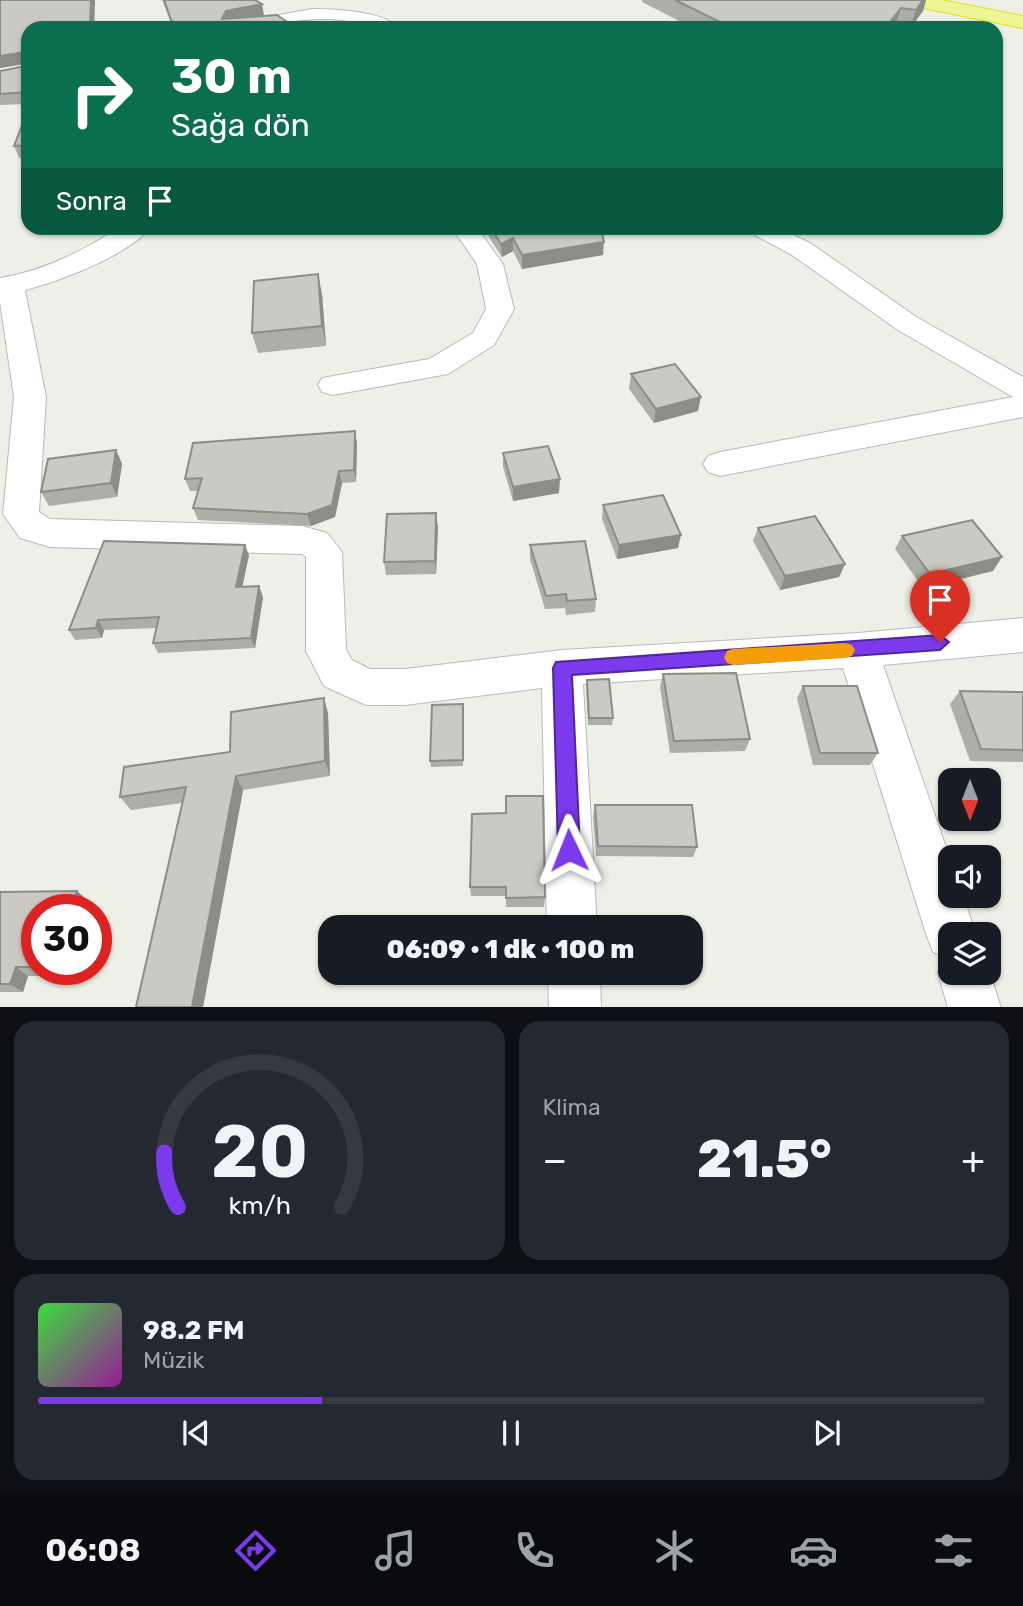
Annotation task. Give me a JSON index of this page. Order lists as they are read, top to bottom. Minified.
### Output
{"north":"bottom","page":{"turn":["30 m","Sağa dön"],"then":"Sonra","limit":"30","trip":"06:09 · 1 dk · 100 m","tile":"Klima","heat":["−","21.5°","+"],"song":["98.2 FM","Müzik"],"tabs":"06:08","gauge":["20","km/h"]}}
